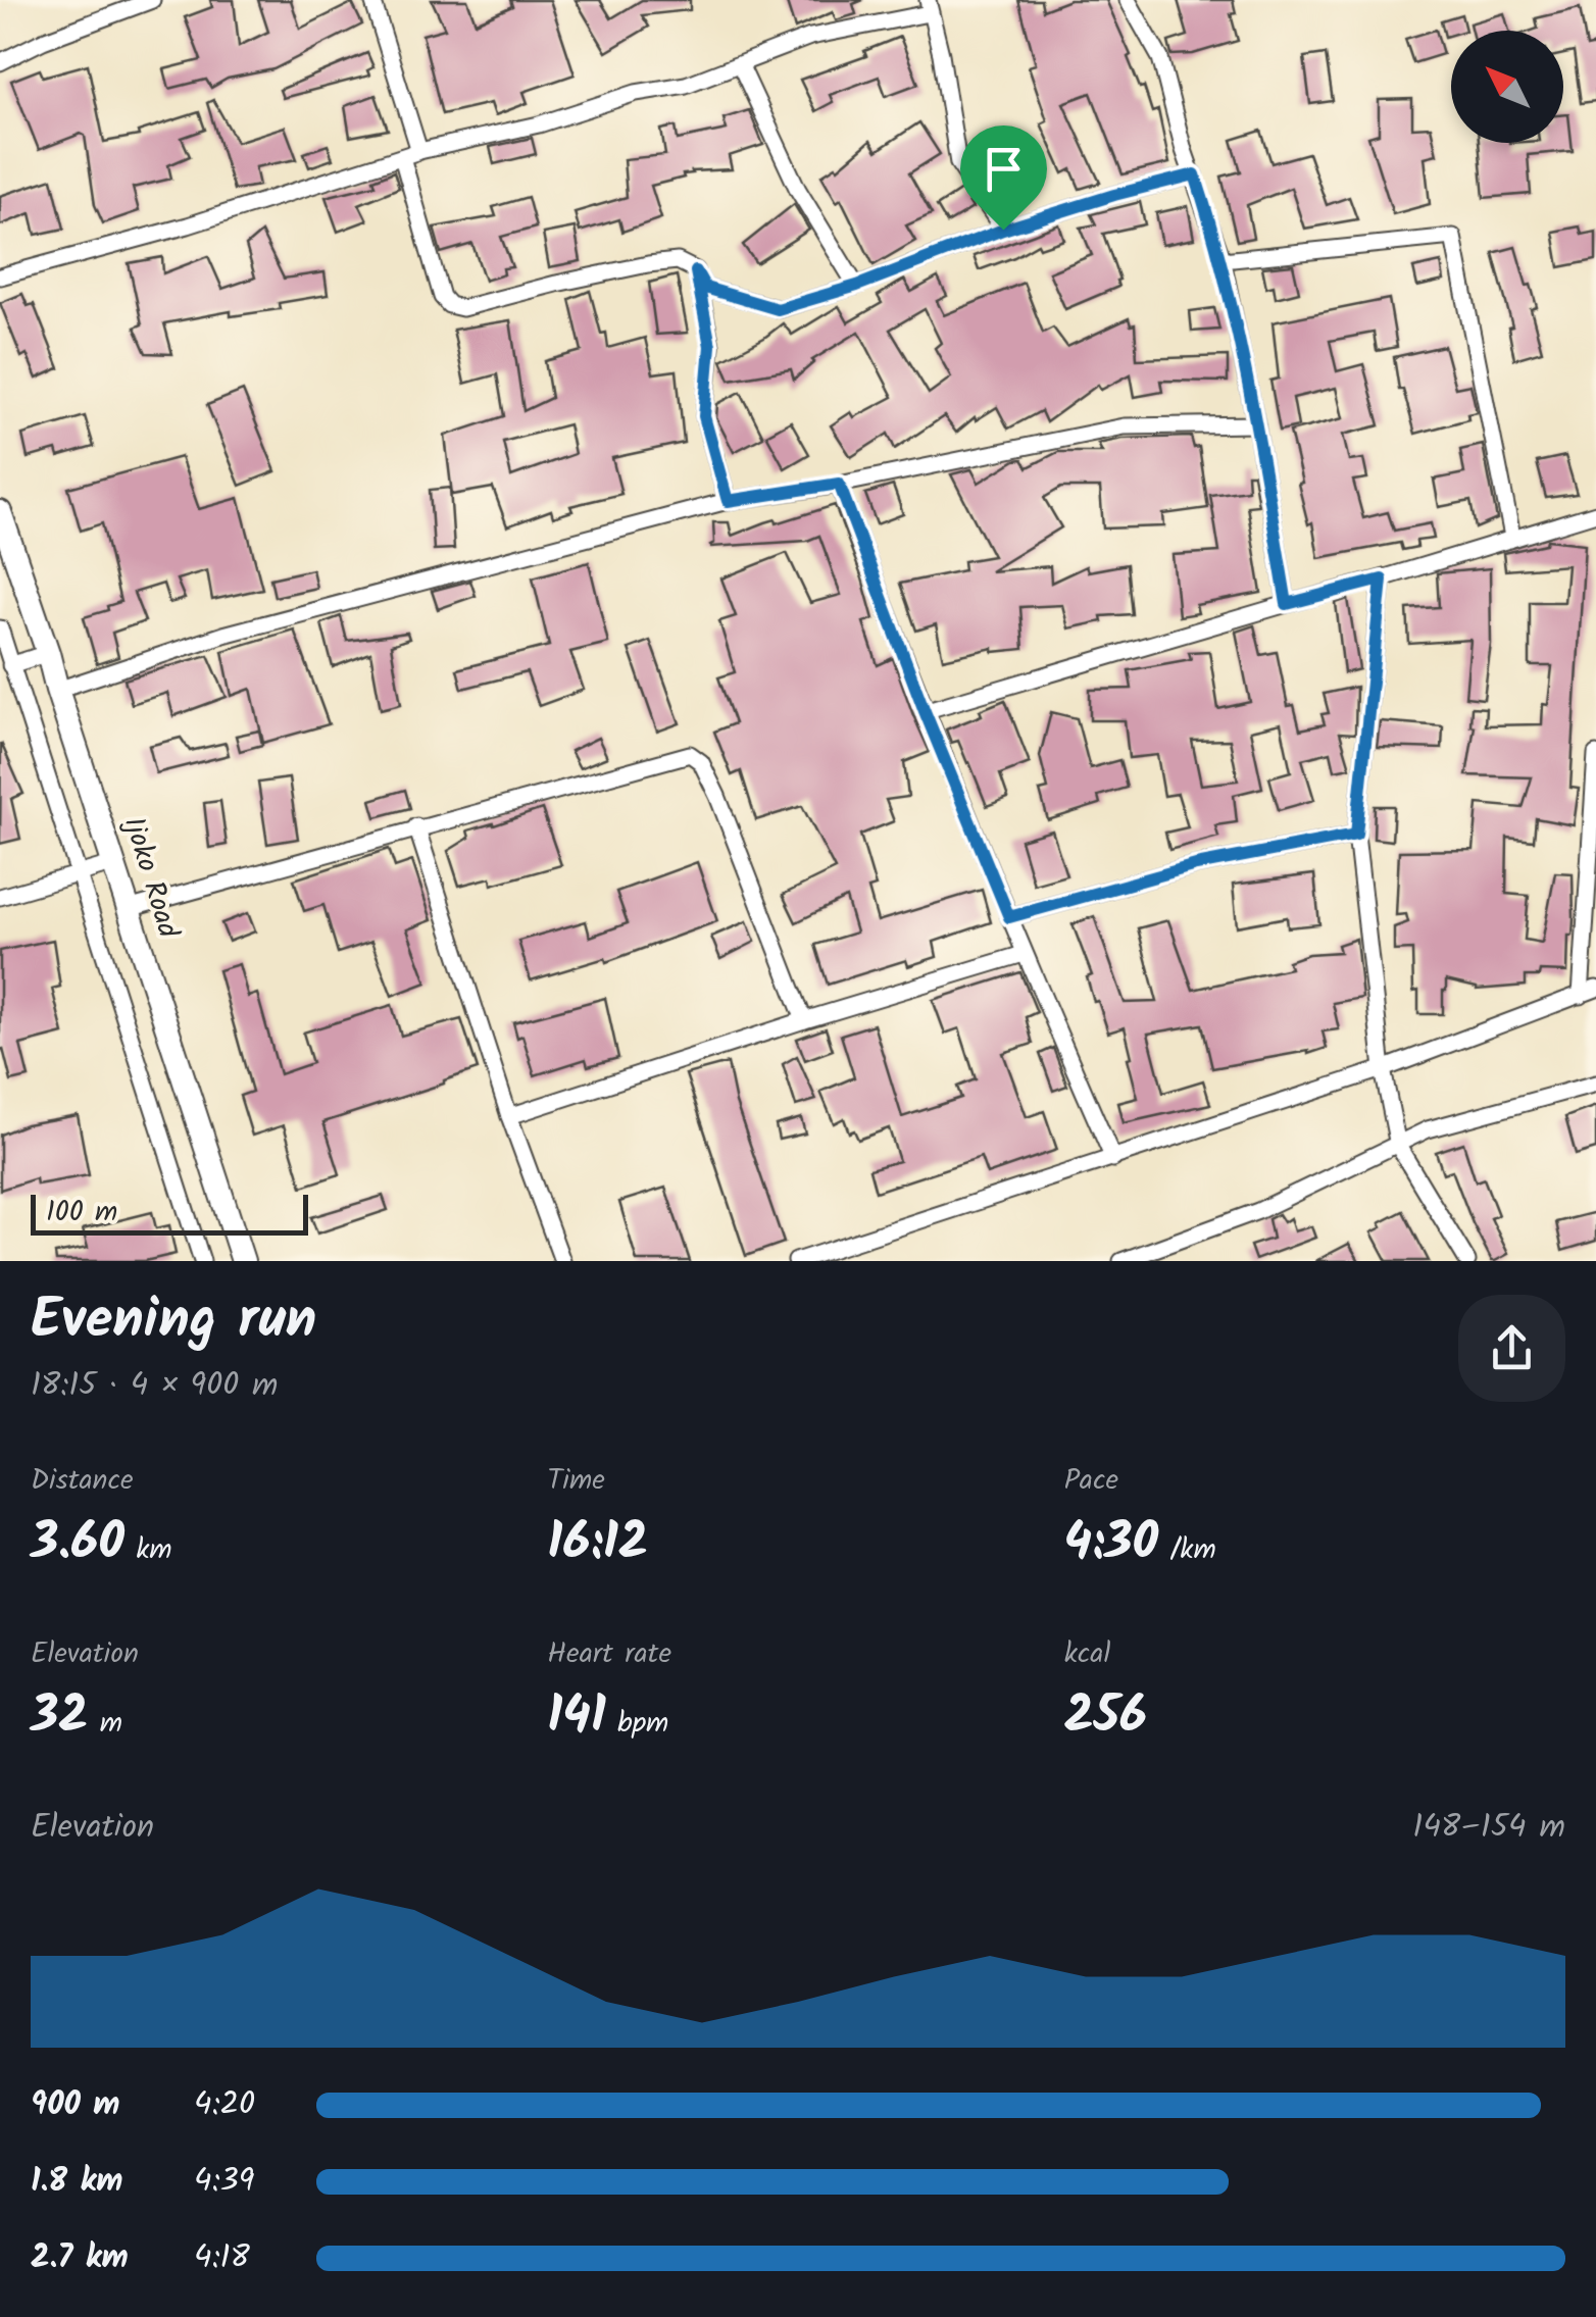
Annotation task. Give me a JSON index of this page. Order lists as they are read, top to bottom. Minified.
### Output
{"streets":{"main road":["Ijoko Road"]},"scale_bar":"100 m","north":"top left","page":{"scale":"100 m","heading":["Evening run","18:15 · 4 × 900 m"],"stats":[["Distance","3.60 km"],["Time","16:12"],["Pace","4:30 /km"],["Elevation","32 m"],["Heart rate","141 bpm"],["kcal","256"]],"chart":["Elevation","148–154 m"],"list":[{"name":"900 m","note":"4:20"},{"name":"1.8 km","note":"4:39"},{"name":"2.7 km","note":"4:18"}]}}
